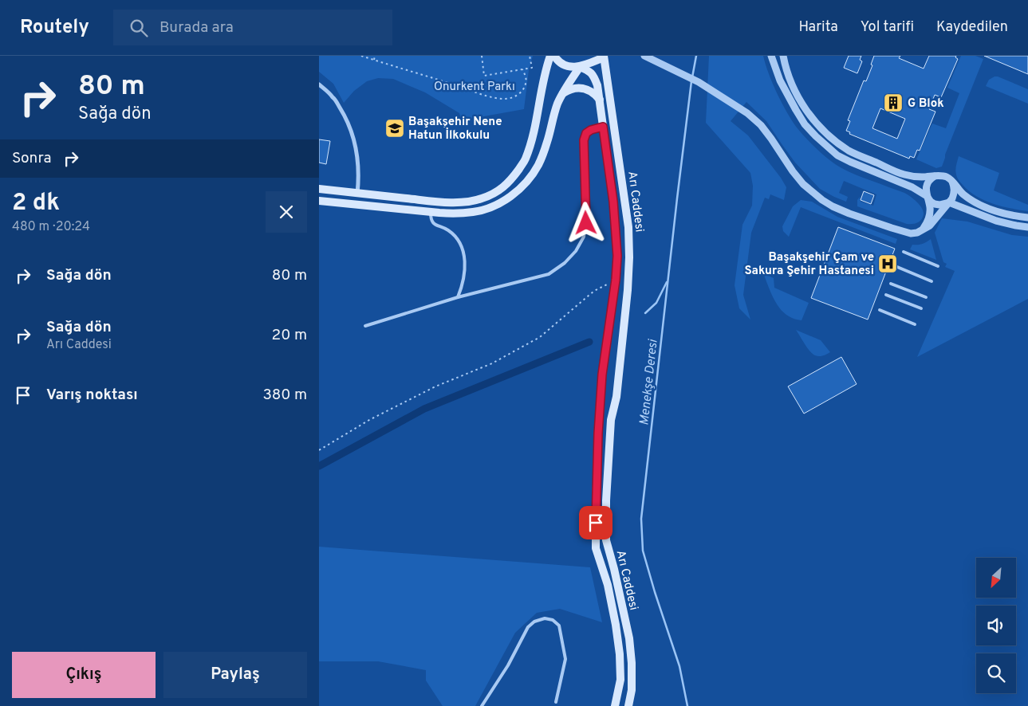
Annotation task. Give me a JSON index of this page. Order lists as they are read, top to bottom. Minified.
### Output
{"streets":{"main road":["Arı Caddesi"]},"water":["Menekşe Deresi"],"parks":["Onurkent Parkı"],"places":{"building":["G Blok"],"school or university":["Başakşehir Nene Hatun İlkokulu"],"hospital":["Başakşehir Çam ve Sakura Şehir Hastanesi"]},"north":"bottom left","page":{"header":"Routely","search":"Burada ara","nav":["Harita","Yol tarifi","Kaydedilen"],"turn":["80 m","Sağa dön"],"then":"Sonra","heading":["2 dk","480 m · 20:24"],"list":[{"name":"Sağa dön","value":"80 m"},{"name":"Sağa dön","note":"Arı Caddesi","value":"20 m"},{"name":"Varış noktası","value":"380 m"}],"buttons":["Çıkış","Paylaş"]}}
